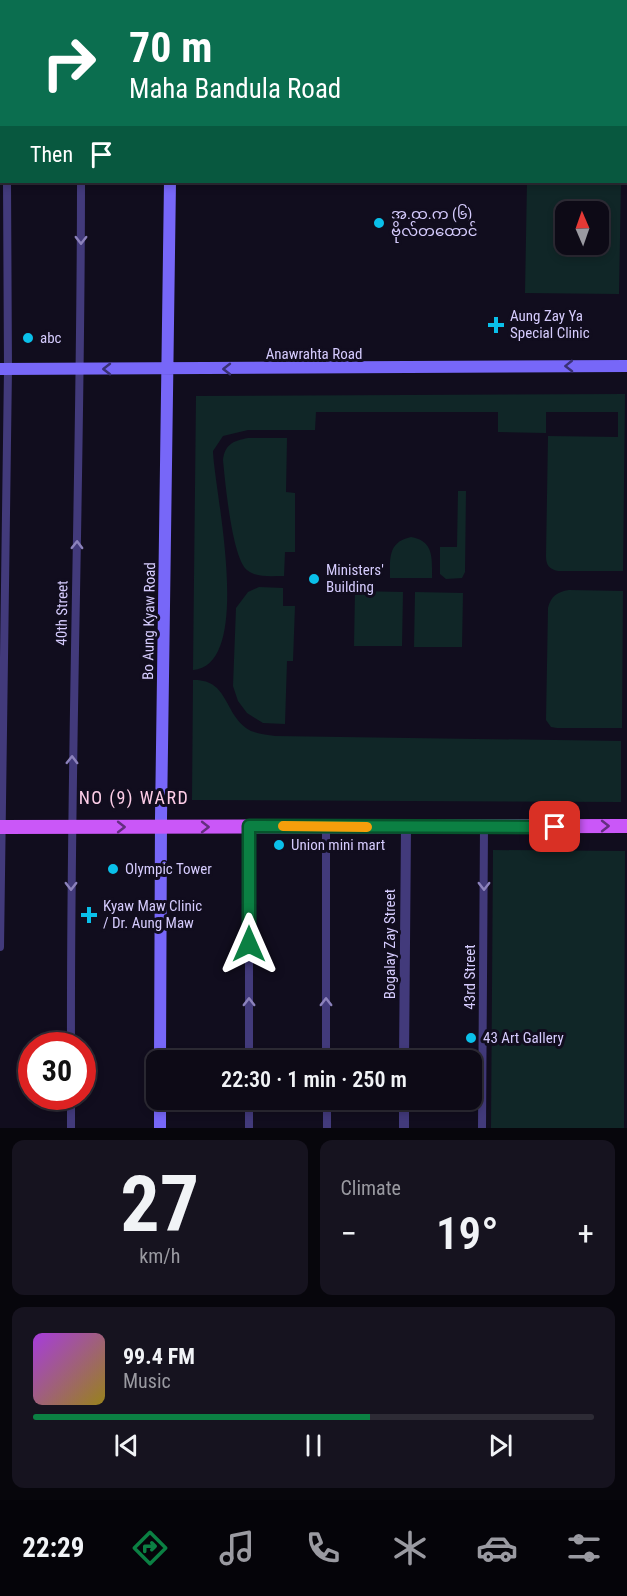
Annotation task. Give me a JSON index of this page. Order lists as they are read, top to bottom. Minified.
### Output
{"streets":{"main road":["Anawrahta Road","Bo Aung Kyaw Road"],"street":["40th Street","Bogalay Zay Street","43rd Street"]},"crossings":[["Anawrahta Road","40th Street"],["Anawrahta Road","Bo Aung Kyaw Road"]],"one_way":["Anawrahta Road","43rd Street"],"districts":["NO (9) WARD"],"places":{"other":["အ.ထ.က (၆) ဗိုလ်တထောင်","abc","Ministers' Building","Union mini mart","Olympic Tower","43 Art Gallery"],"health":["Aung Zay Ya Special Clinic","Kyaw Maw Clinic / Dr. Aung Maw"]},"north":"top","page":{"turn":["70 m","Maha Bandula Road"],"then":"Then","limit":"30","trip":"22:30 · 1 min · 250 m","tile":[["27","km/h"],"Climate"],"heat":["−","19°","+"],"song":["99.4 FM","Music"],"tabs":"22:29"}}
